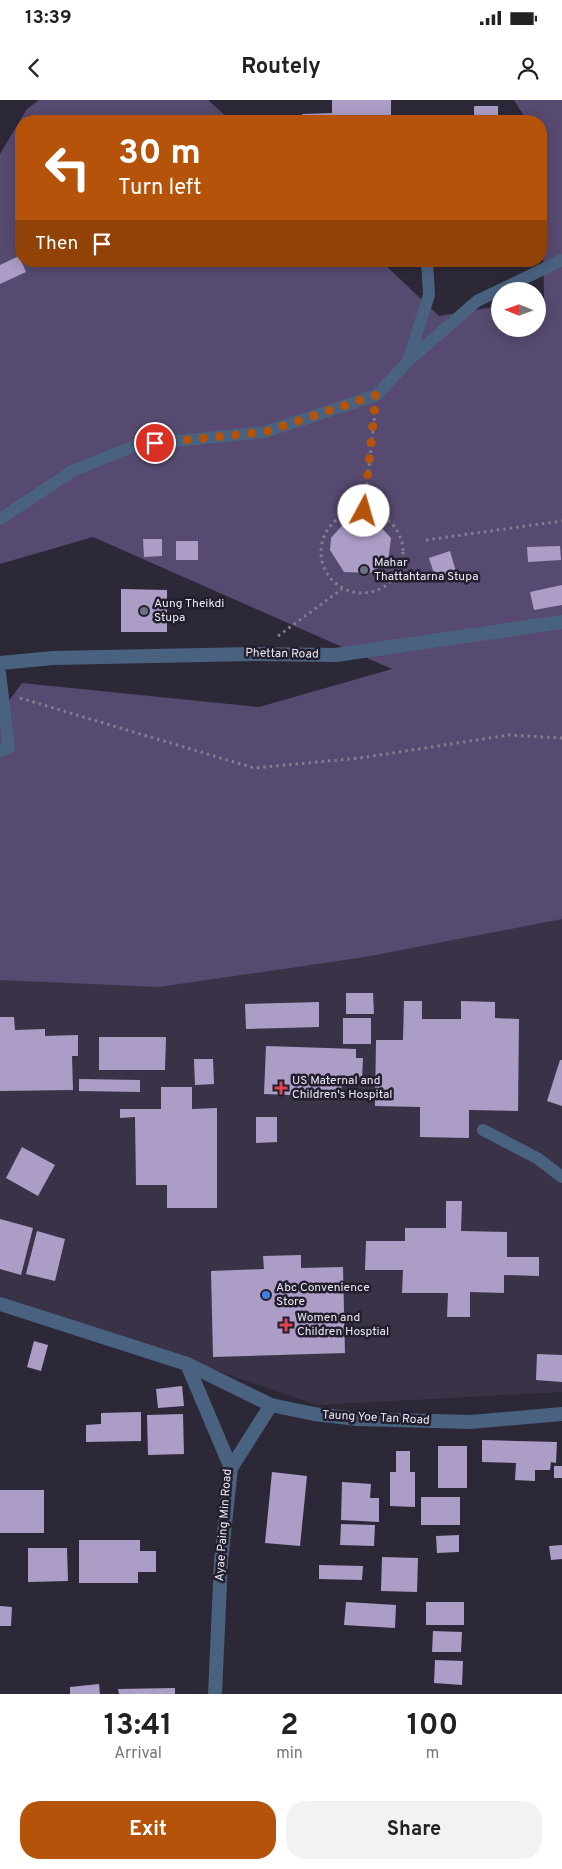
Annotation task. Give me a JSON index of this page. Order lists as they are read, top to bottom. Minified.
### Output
{"streets":{"street":["Phettan Road","Taung Yoe Tan Road","Ayae Paing Min Road"]},"crossings":[["Taung Yoe Tan Road","Ayae Paing Min Road"]],"places":{"other":["Mahar Thattahtarna Stupa","Aung Theikdi Stupa","Abc Convenience Store"],"health":["US Maternal and Children's Hospital","Women and Children Hosptial"]},"north":"left","page":{"status":"13:39","header":"Routely","turn":["30 m","Turn left"],"then":"Then","eta":["13:41","Arrival","2","min","100","m"],"buttons":["Exit","Share"]}}
